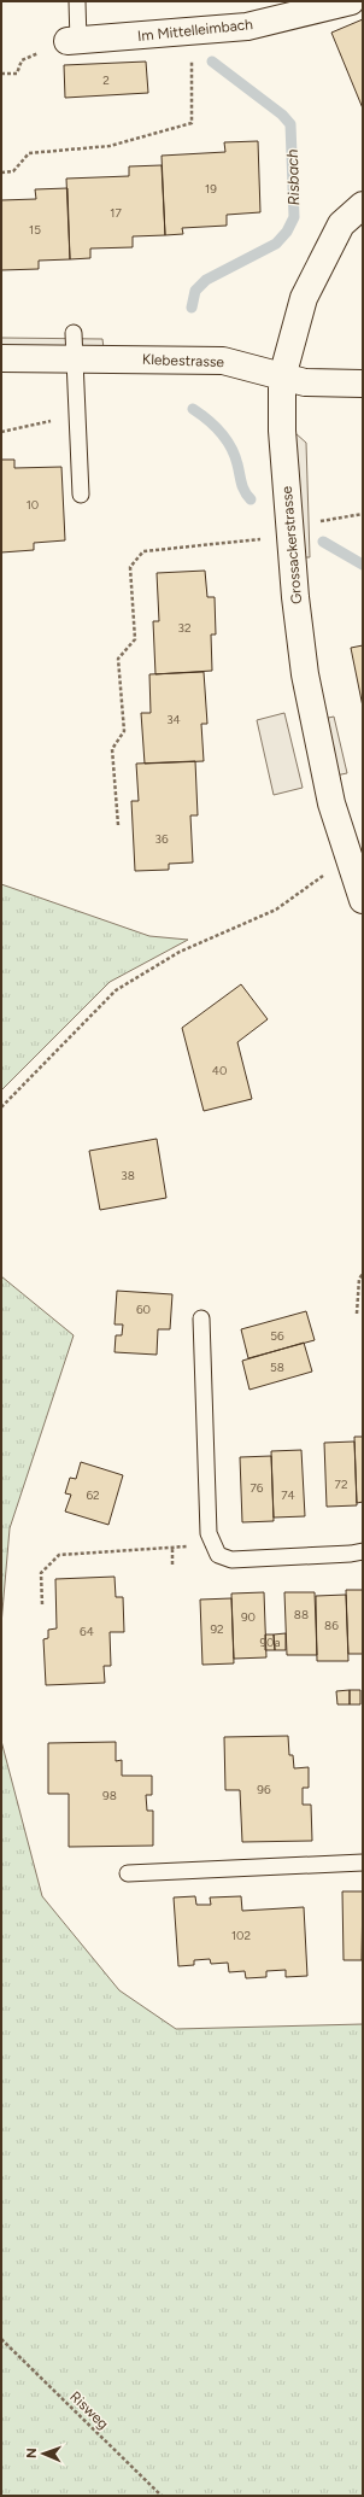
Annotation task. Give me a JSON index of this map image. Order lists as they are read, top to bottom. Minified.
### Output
{"streets":{"street":["Im Mittelleimbach","Klebestrasse","Grossackerstrasse"],"path":["Risweg"]},"crossings":[["Klebestrasse","Grossackerstrasse"]],"water":["Risbach"],"house_numbers":["2","19","17","15","10","32","34","36","40","38","60","56","58","72","76","62","74","88","90","86","92","64","90a","96","98","102"],"north":"left"}
